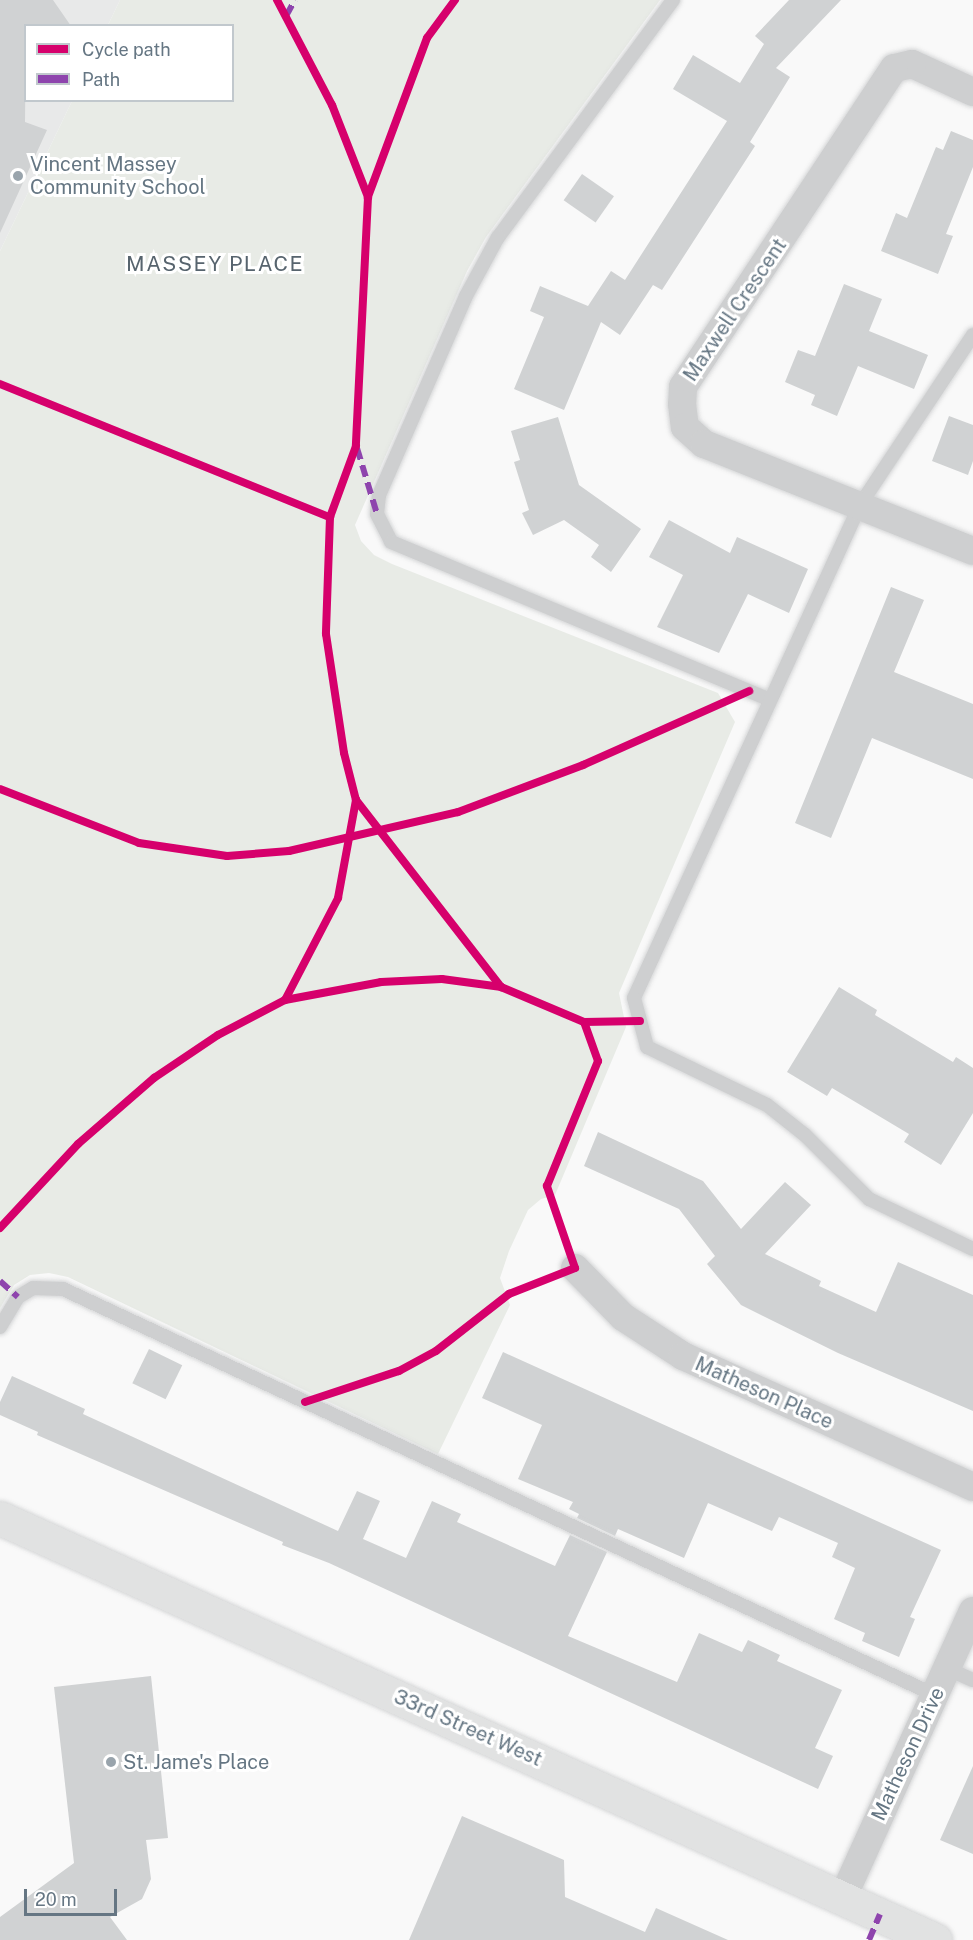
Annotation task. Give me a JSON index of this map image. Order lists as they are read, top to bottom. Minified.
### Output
{"streets":{"main road":["33rd Street West"],"street":["Maxwell Crescent","Matheson Place","Matheson Drive"]},"crossings":[["33rd Street West","Matheson Drive"]],"districts":["MASSEY PLACE"],"places":["Vincent Massey Community School","St. Jame's Place"],"legend":["Cycle path","Path"],"scale_bar":"20 m"}
